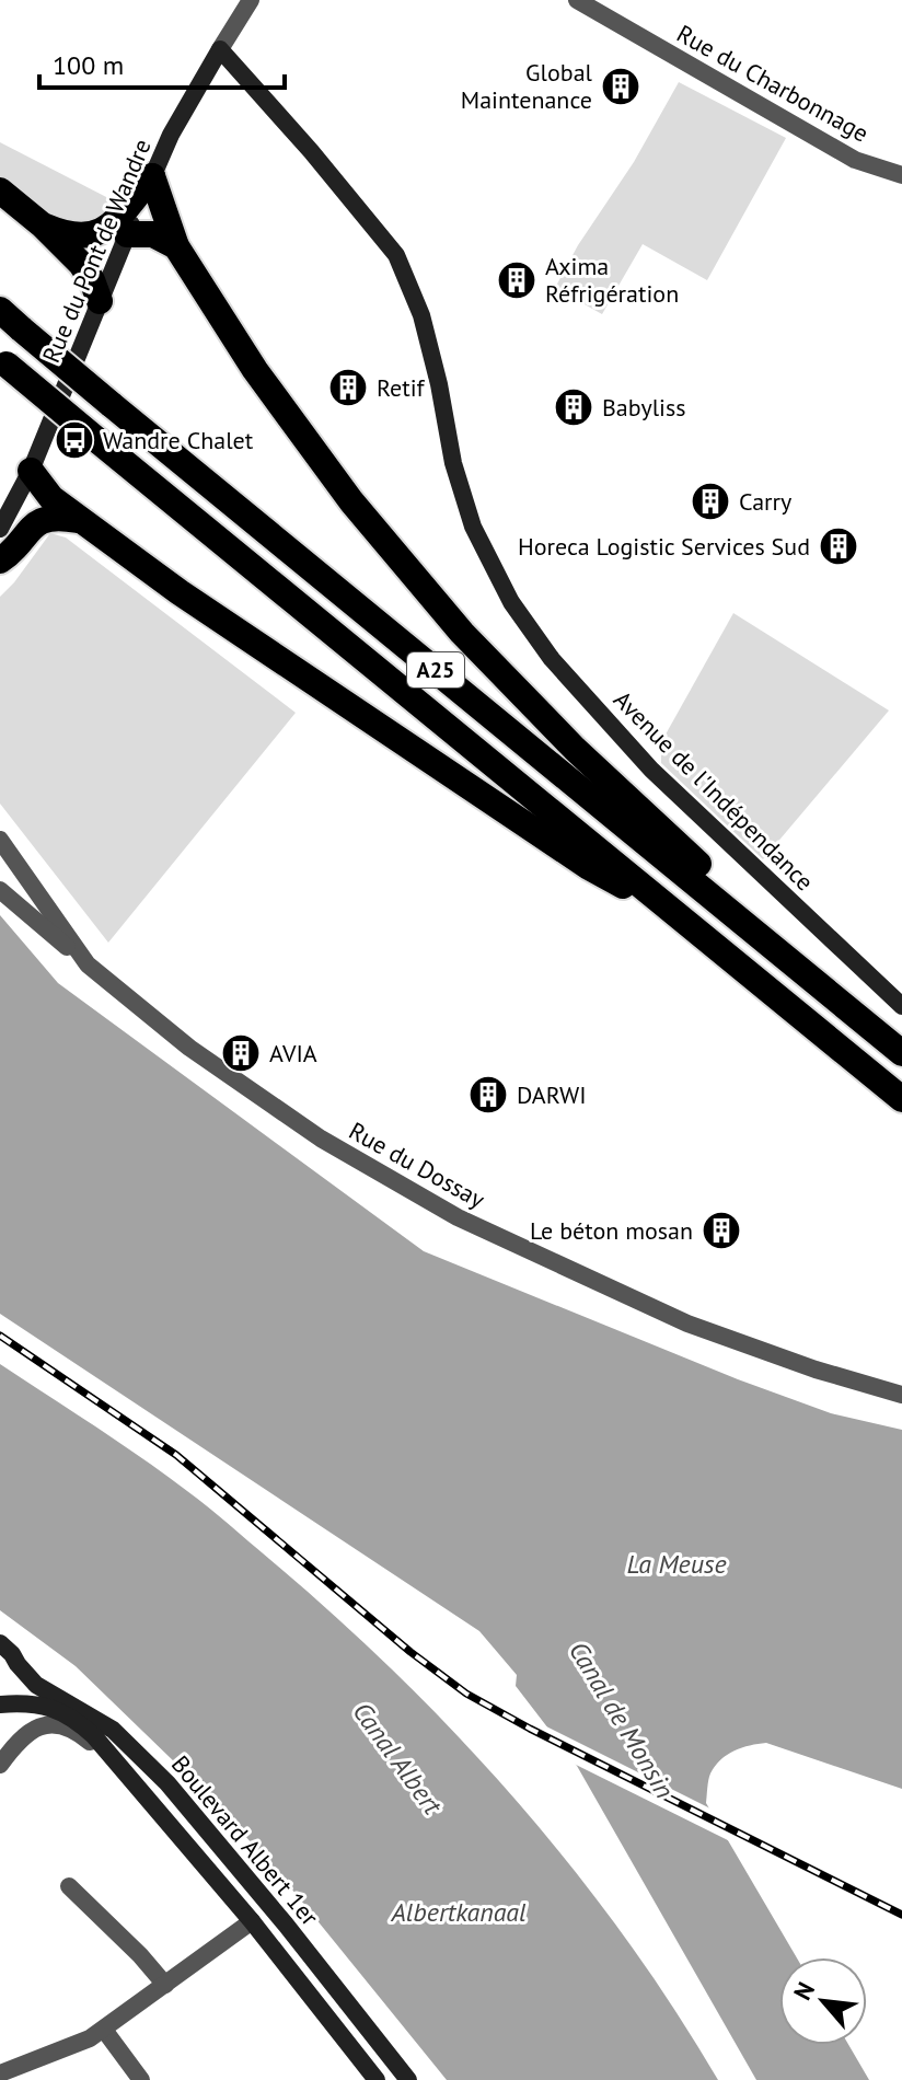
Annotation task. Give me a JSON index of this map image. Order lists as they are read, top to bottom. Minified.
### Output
{"streets":{"highway":["A25"],"main road":["Rue du Pont de Wandre","Avenue de l'Indépendance","Boulevard Albert 1er"],"street":["Rue du Charbonnage","Rue du Dossay"]},"crossings":[["Rue du Pont de Wandre","A25"],["Rue du Pont de Wandre","Avenue de l'Indépendance"]],"water":["La Meuse","Canal de Monsin","Canal Albert","Albertkanaal"],"places":{"building":["Global Maintenance","Axima Réfrigération","Retif","Babyliss","Carry","Horeca Logistic Services Sud","AVIA","DARWI","Le béton mosan"],"bus stop":["Wandre Chalet"]},"scale_bar":"100 m","north":"top left"}
